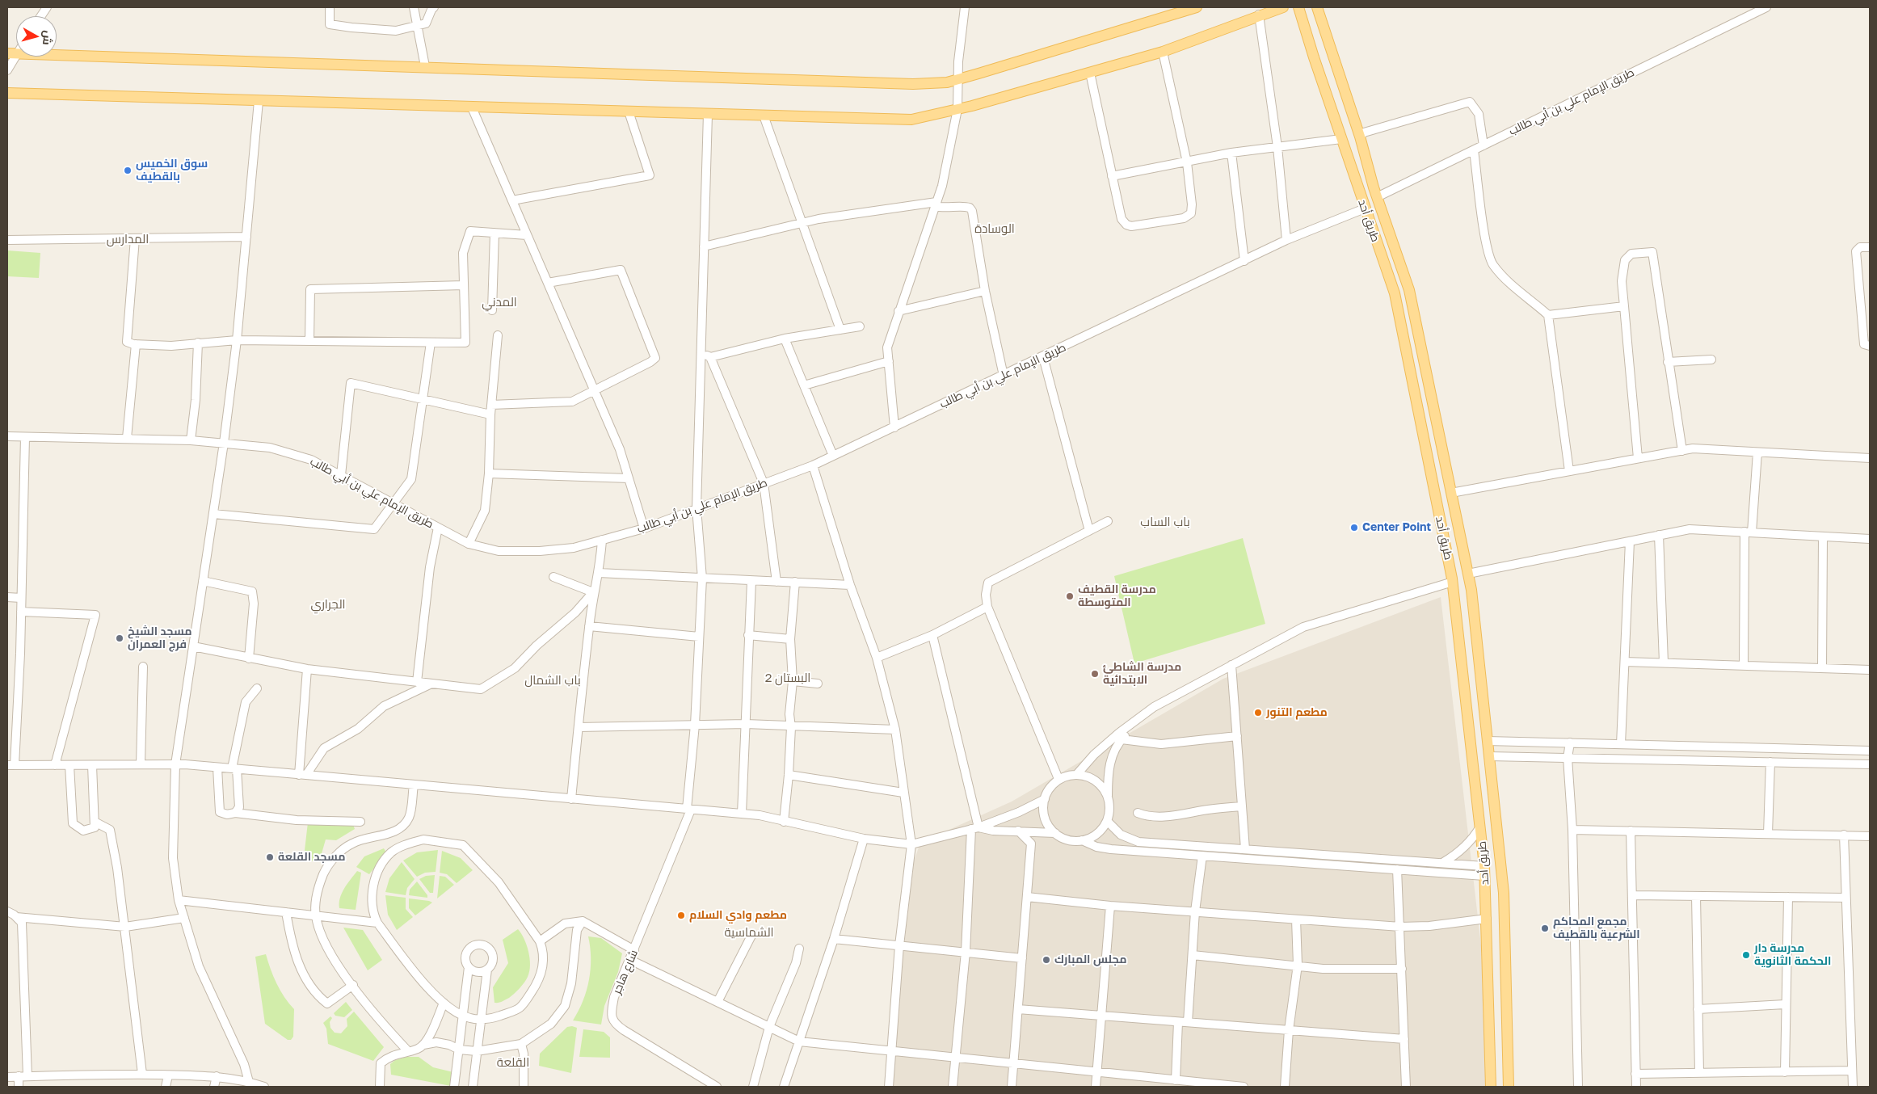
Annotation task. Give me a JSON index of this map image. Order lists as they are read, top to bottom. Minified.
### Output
{"streets":{"main road":["طريق أحد"],"street":["طريق الإمام علي بن أبي طالب","شارع هاجر"]},"crossings":[["طريق الإمام علي بن أبي طالب","طريق أحد"],["طريق الإمام علي بن أبي طالب","شارع هاجر"]],"districts":["الوسادة","المدارس","المدني","باب الساب","الجراري","البستان 2","باب الشمال","الشماسية","القلعة"],"places":["سوق الخميس بالقطيف","Center Point","مدرسة القطيف المتوسطة","مسجد الشيخ فرج العمران","مدرسة الشاطئ الابتدائية","مطعم التنور","مسجد القلعة","مطعم وادي السلام","مجمع المحاكم الشرعية بالقطيف","مدرسة دار الحكمة الثانوية","مجلس المبارك"],"north":"right"}
